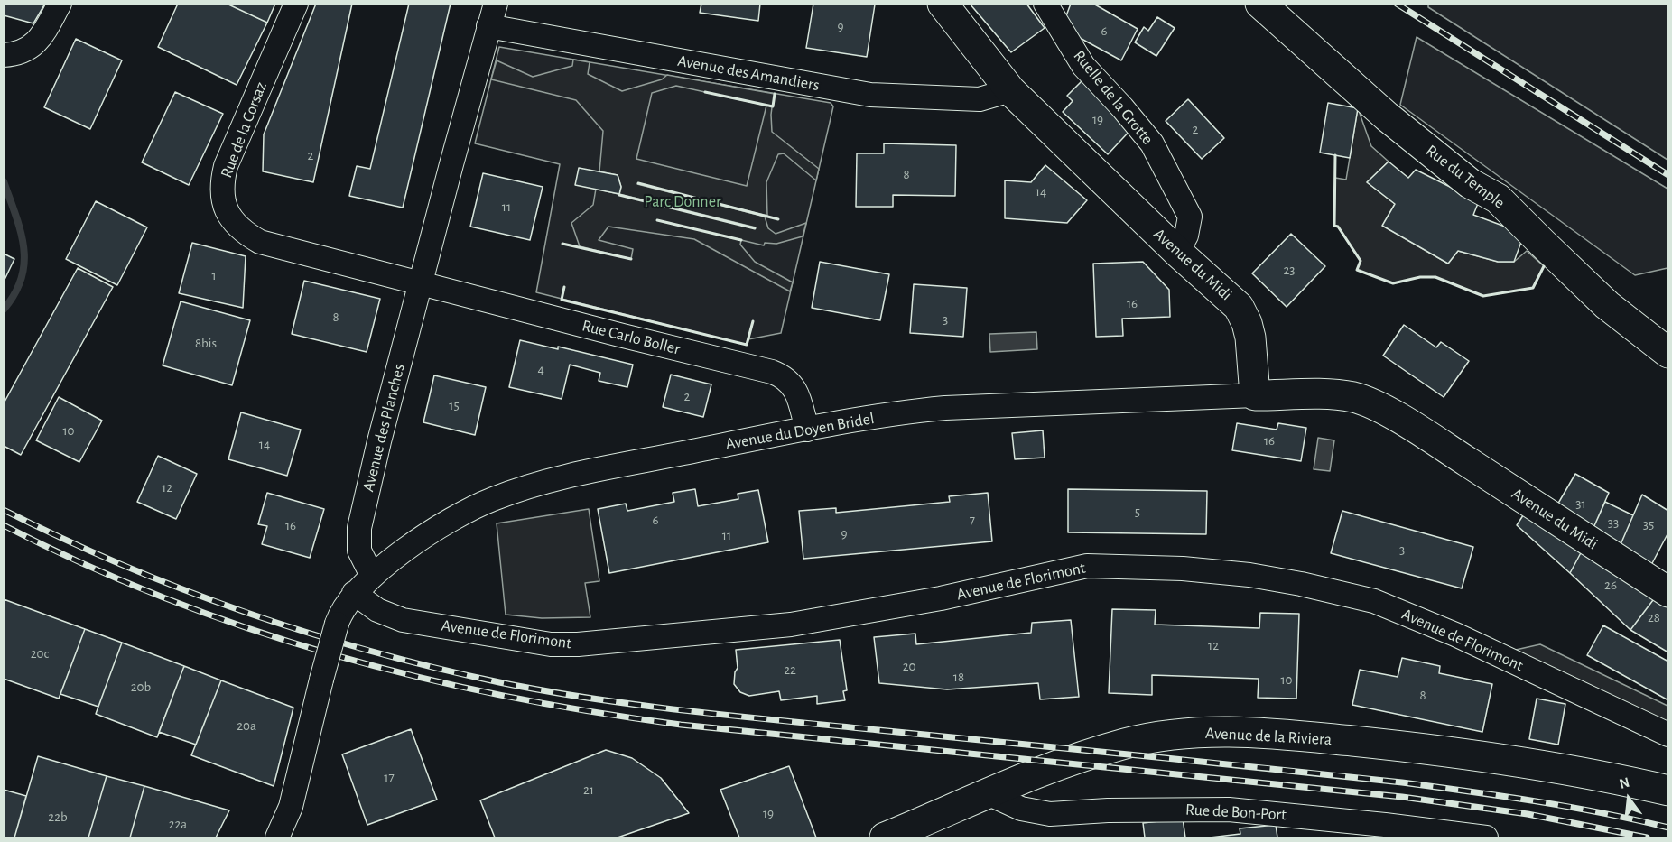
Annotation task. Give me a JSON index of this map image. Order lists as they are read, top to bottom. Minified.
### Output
{"streets":{"street":["Avenue des Amandiers","Ruelle de la Grotte","Rue de la Corsaz","Rue du Temple","Avenue du Midi","Rue Carlo Boller","Avenue des Planches","Avenue du Doyen Bridel","Avenue de Florimont","Avenue de la Riviera","Rue de Bon-Port"]},"crossings":[["Avenue des Amandiers","Avenue du Midi"],["Avenue des Amandiers","Avenue des Planches"],["Ruelle de la Grotte","Avenue du Midi"],["Rue de la Corsaz","Rue Carlo Boller"],["Rue de la Corsaz","Avenue des Planches"],["Avenue du Midi","Avenue du Doyen Bridel"],["Rue Carlo Boller","Avenue des Planches"],["Rue Carlo Boller","Avenue du Doyen Bridel"],["Avenue des Planches","Avenue du Doyen Bridel"],["Avenue de la Riviera","Rue de Bon-Port"]],"parks":["Parc Donner"],"house_numbers":["9","6","19","2","2","8","14","11","23","1","16","8","3","8bis","4","2","15","10","16","14","12","31","5","6","7","33","35","16","9","11","3","26","28","12","20c","20","22","18","10","20b","8","20a","17","21","19","22b","22a"],"north":"top"}
